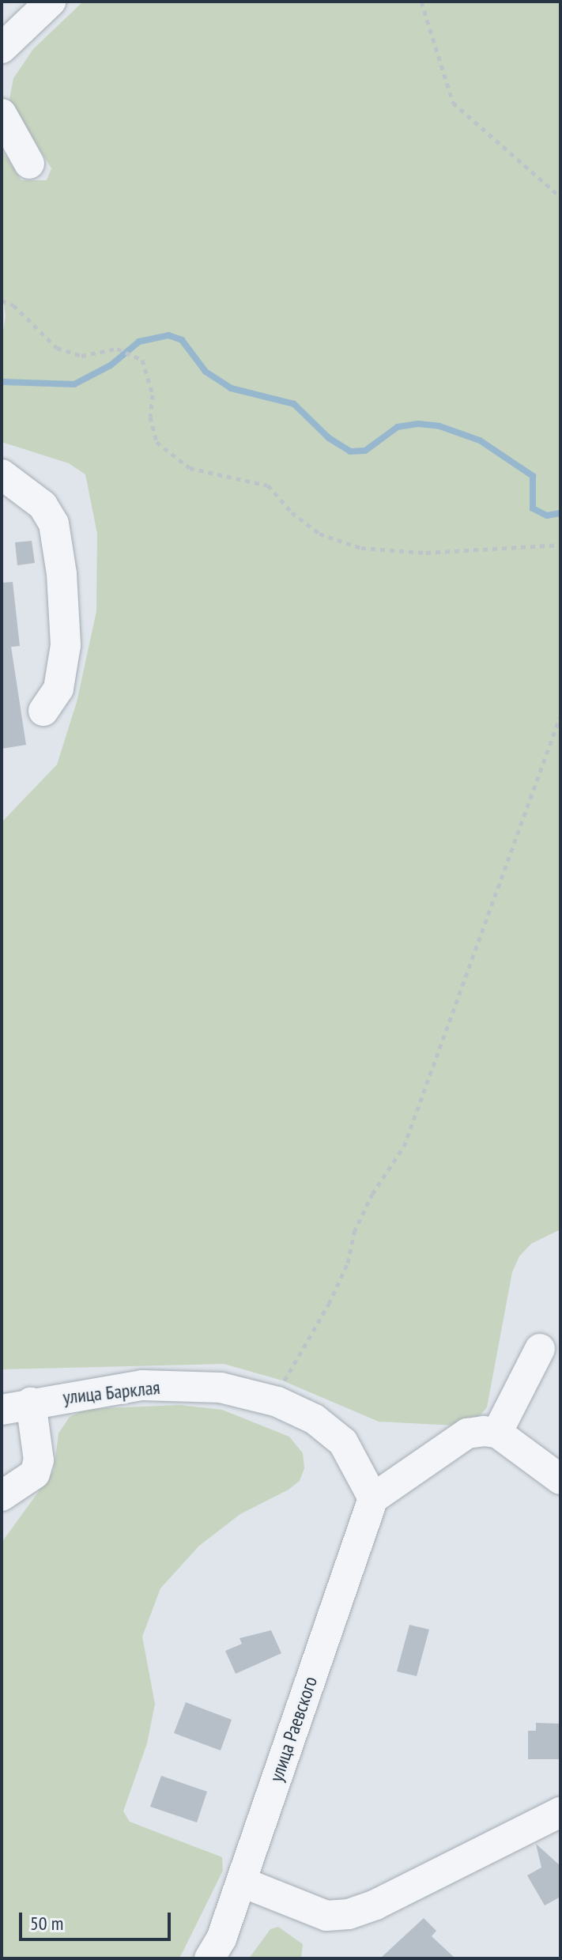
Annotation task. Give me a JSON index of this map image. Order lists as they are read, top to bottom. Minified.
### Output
{"streets":{"street":["улица Барклая","улица Раевского"]},"crossings":[["улица Барклая","улица Раевского"]],"scale_bar":"50 m"}
